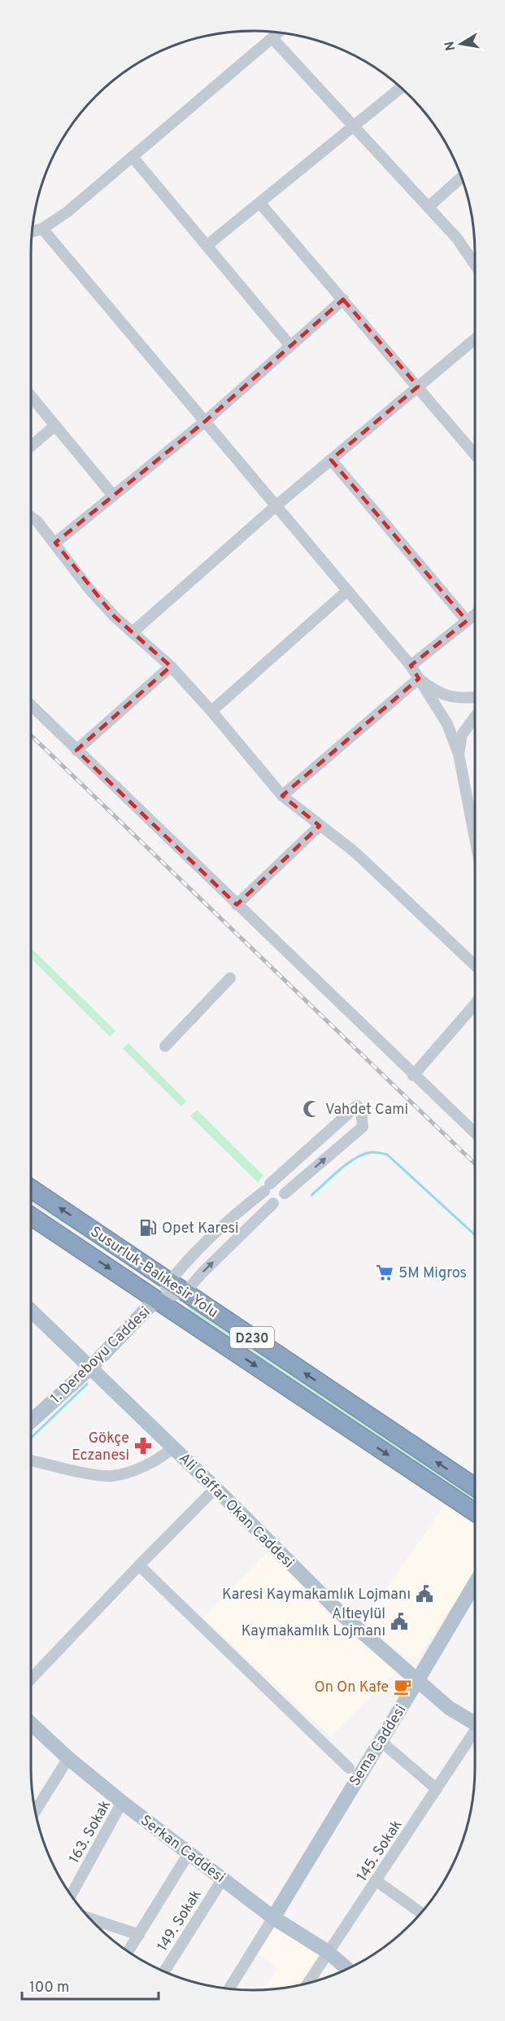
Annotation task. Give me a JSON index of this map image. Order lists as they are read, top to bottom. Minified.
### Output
{"streets":{"highway":["Susurluk-Balıkesir Yolu","D230"],"main road":["1. Dereboyu Caddesi","Ali Gaffar Okan Caddesi","Sema Caddesi","Serkan Caddesi"],"street":["163. Sokak","145. Sokak","149. Sokak"]},"crossings":[["Susurluk-Balıkesir Yolu","1. Dereboyu Caddesi"],["1. Dereboyu Caddesi","Ali Gaffar Okan Caddesi"],["Ali Gaffar Okan Caddesi","Sema Caddesi"],["Sema Caddesi","Serkan Caddesi"],["163. Sokak","Serkan Caddesi"],["Serkan Caddesi","145. Sokak"],["Serkan Caddesi","149. Sokak"]],"places":{"mosque":["Vahdet Cami"],"fuel station":["Opet Karesi"],"supermarket":["5M Migros"],"pharmacy":["Gökçe Eczanesi"],"public building":["Karesi Kaymakamlık Lojmanı","Altıeylül Kaymakamlık Lojmanı"],"cafe":["On On Kafe"]},"scale_bar":"100 m","north":"left"}
